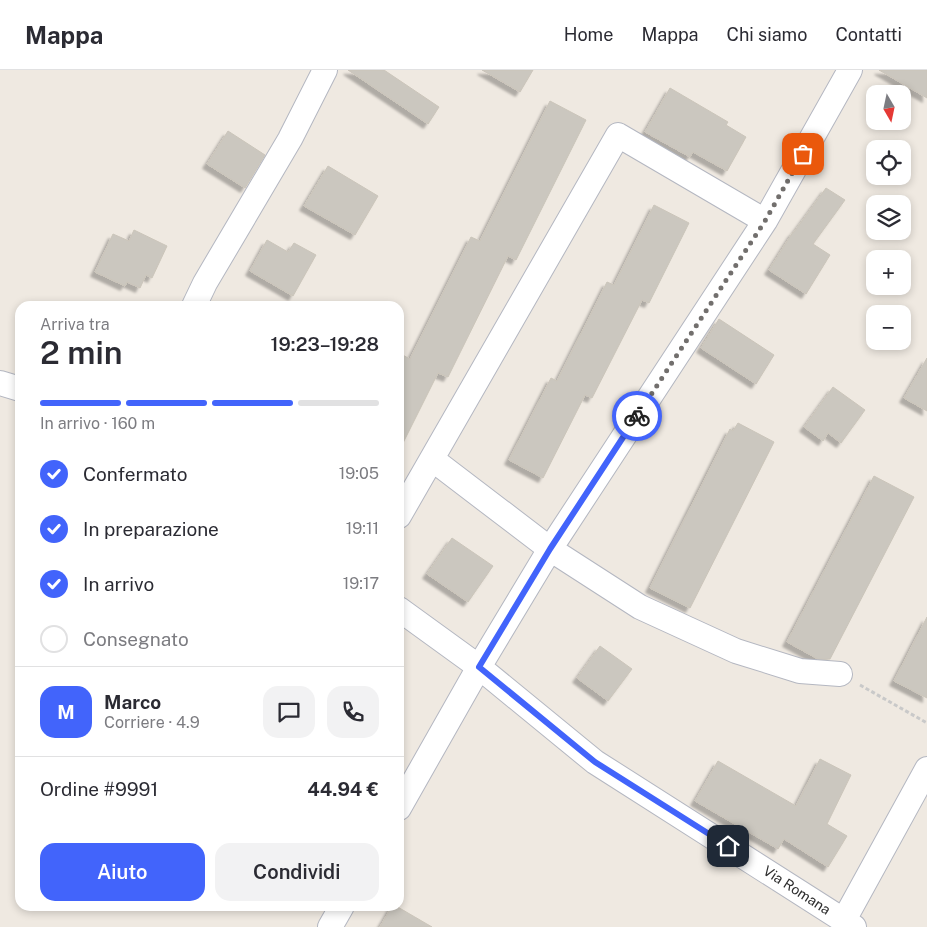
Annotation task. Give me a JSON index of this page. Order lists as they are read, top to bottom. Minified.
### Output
{"streets":{"street":["Via Romana"]},"north":"bottom","page":{"header":"Mappa","nav":["Home","Mappa","Chi siamo","Contatti"],"map_buttons":["+","−"],"heading":["2 min","Arriva tra","19:23–19:28"],"panel":["Marco","Corriere · 4.9","Ordine #9991","44.94 €"],"bar":"In arrivo · 160 m","list":[["Confermato","19:05"],["In preparazione","19:11"],["In arrivo","19:17"],"Consegnato"],"round":"M","buttons":["Aiuto","Condividi"]}}
